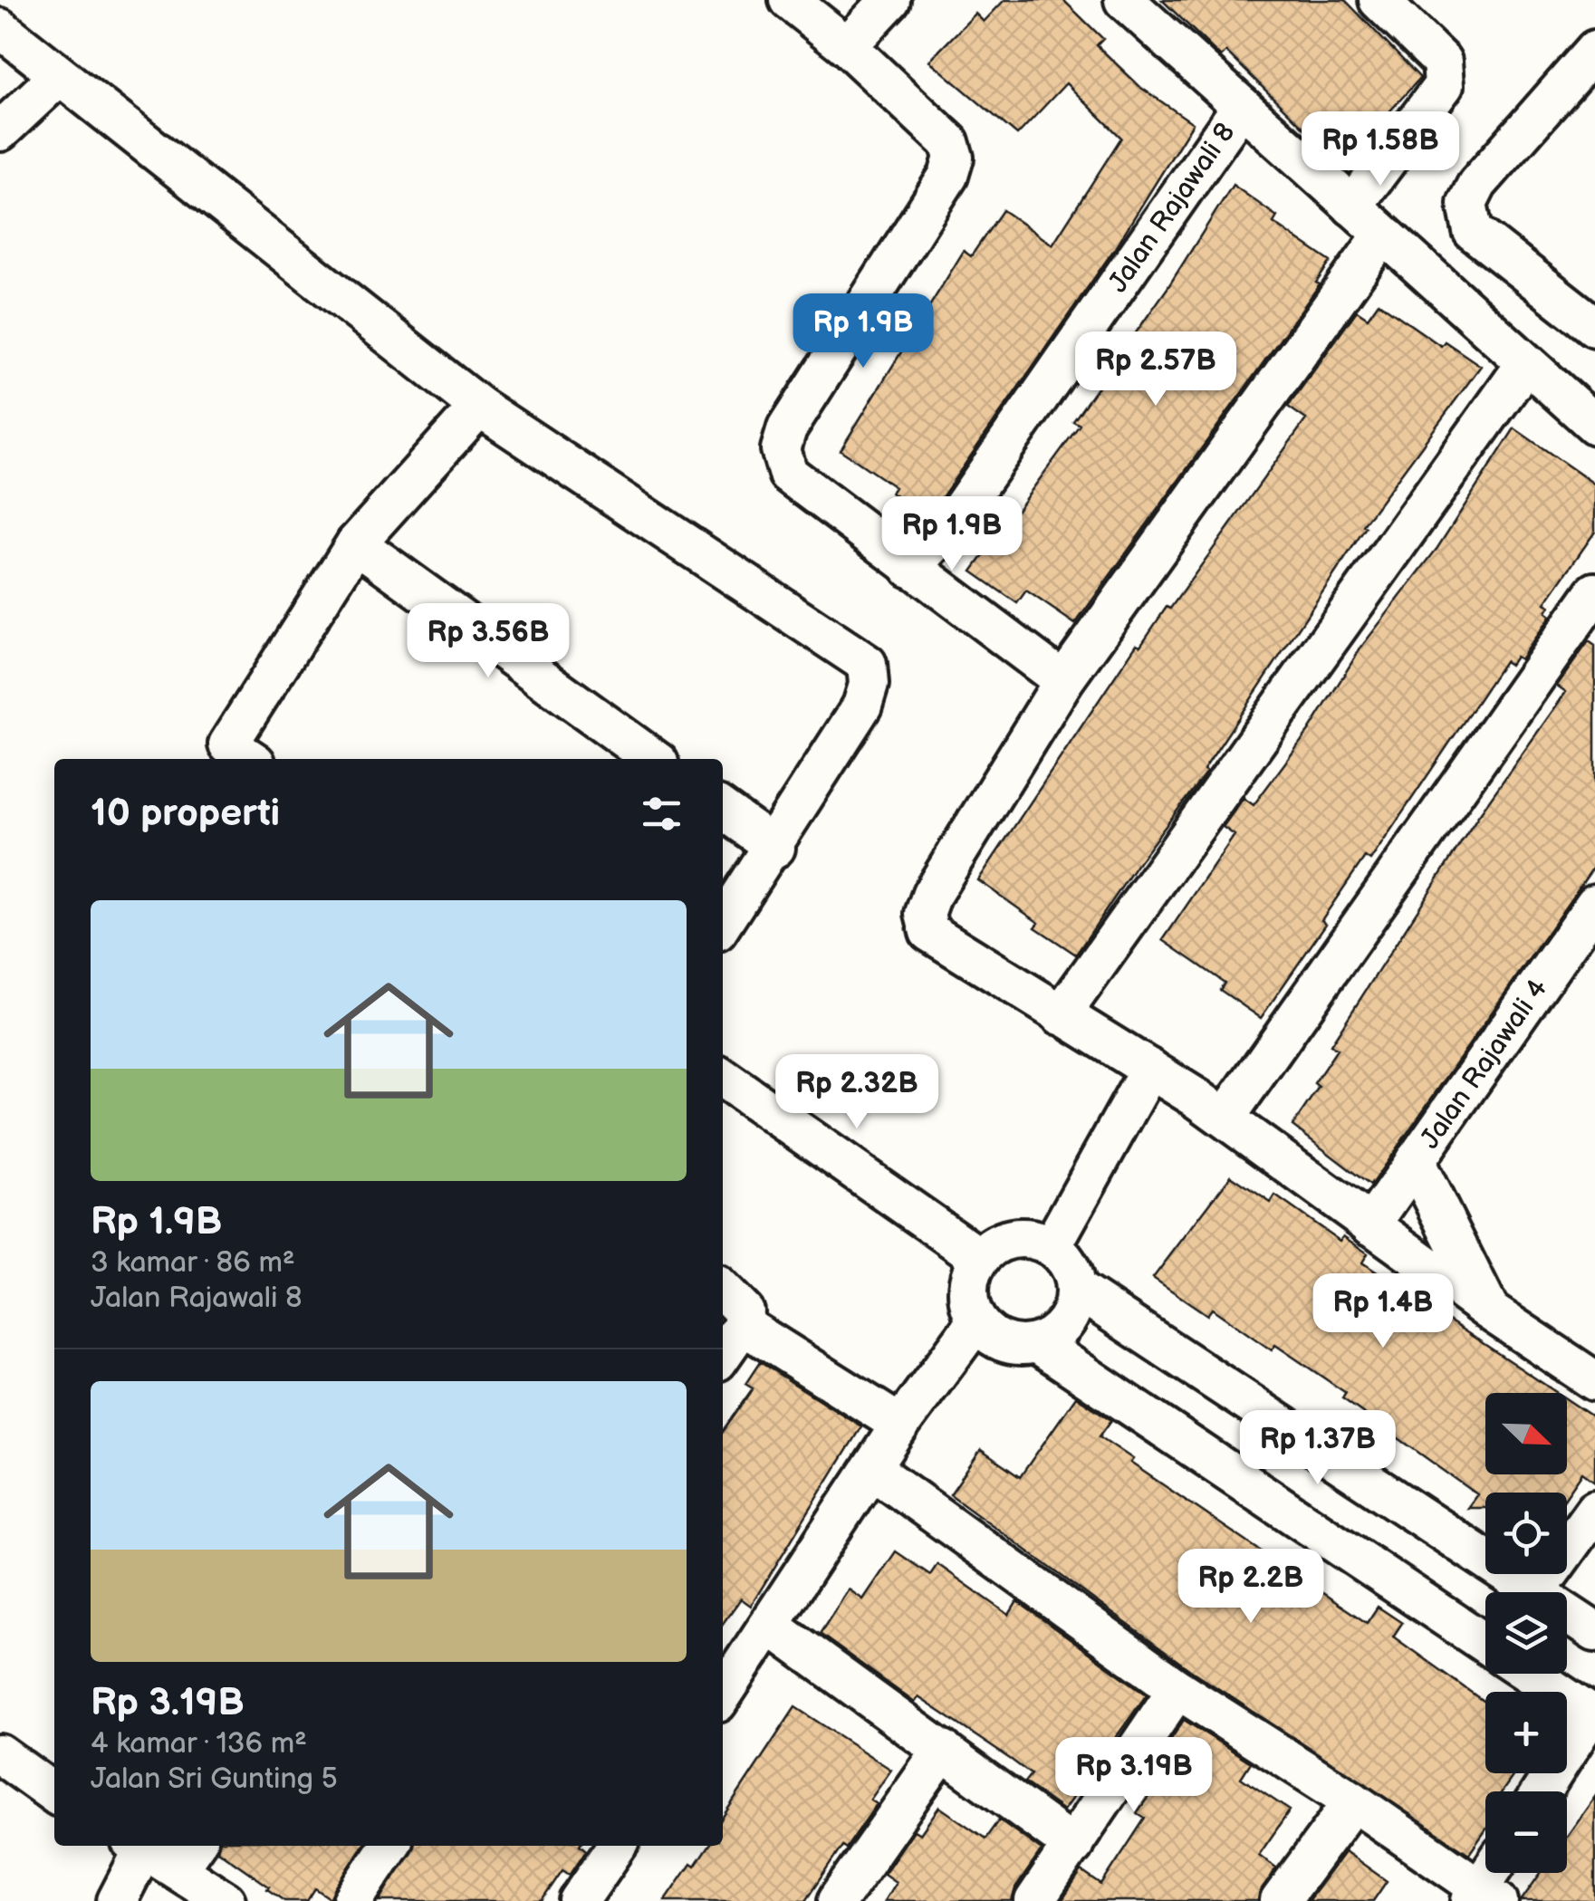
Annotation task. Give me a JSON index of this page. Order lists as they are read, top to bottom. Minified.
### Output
{"streets":{"street":["Jalan Rajawali 8","Jalan Rajawali 4"]},"north":"bottom right","page":{"price":["Rp 1.58B","Rp 1.9B","Rp 2.57B","Rp 1.9B","Rp 3.56B","Rp 2.32B","Rp 1.4B","Rp 1.37B","Rp 2.2B","Rp 3.19B"],"heading":"10 properti","list":[{"name":"Rp 1.9B","note":"3 kamar · 86 m² · Jalan Rajawali 8"},{"name":"Rp 3.19B","note":"4 kamar · 136 m² · Jalan Sri Gunting 5"}],"map_buttons":["+","−"]}}
